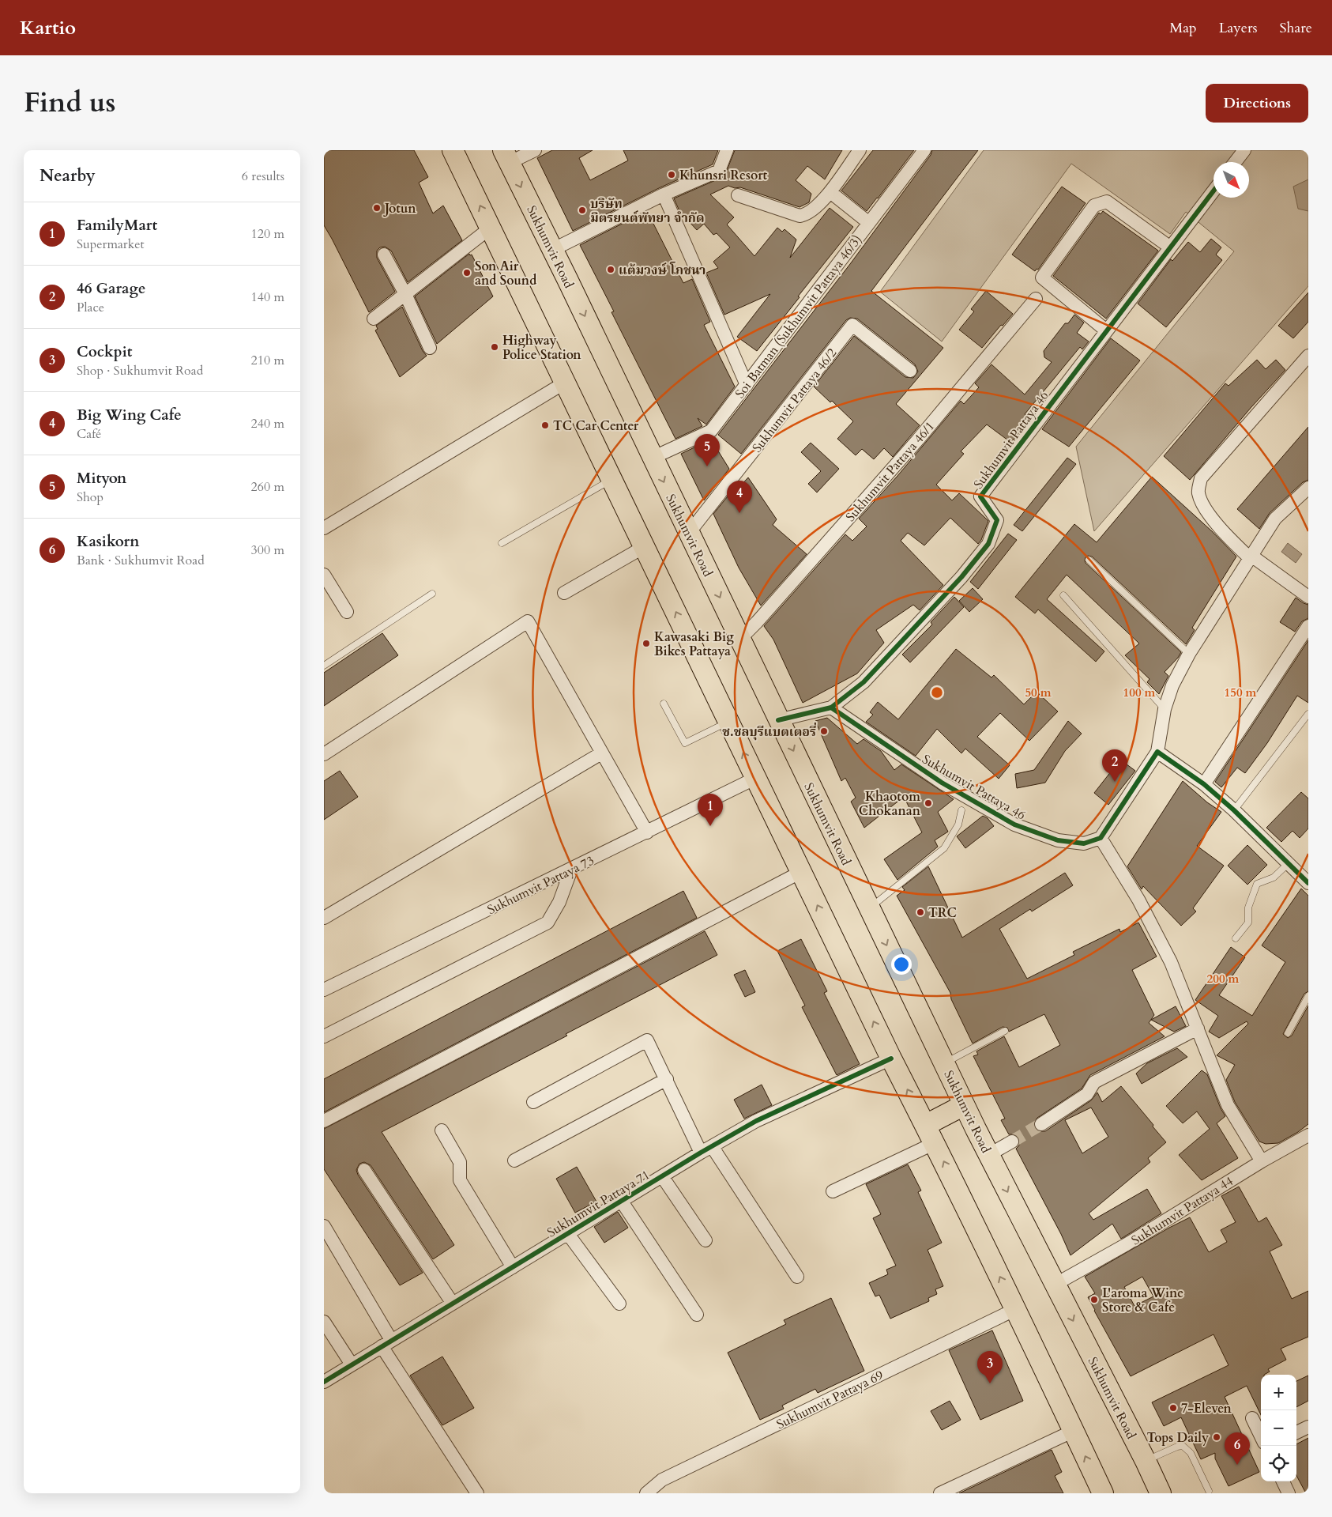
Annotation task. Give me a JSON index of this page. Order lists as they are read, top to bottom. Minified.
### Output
{"streets":{"highway":["Sukhumvit Road"],"street":["Soi Batman (Sukhumvit Pattaya 46/3)","Sukhumvit Pattaya 46/2","Sukhumvit Pattaya 46","Sukhumvit Pattaya 46/1","Sukhumvit Pattaya 73","Sukhumvit Pattaya 71","Sukhumvit Pattaya 44","Sukhumvit Pattaya 69"]},"crossings":[["Sukhumvit Road","Soi Batman (Sukhumvit Pattaya 46/3)"],["Sukhumvit Road","Sukhumvit Pattaya 46/2"],["Sukhumvit Road","Sukhumvit Pattaya 46"],["Sukhumvit Road","Sukhumvit Pattaya 46/1"],["Sukhumvit Road","Sukhumvit Pattaya 44"]],"places":["Khunsri Resort","Jotun","บริษัท มิตรยนต์พัทยา จำกัด","แต้มวงษ์ โภชนา","Son Air and Sound","Highway Police Station","TC Car Center","Kawasaki Big Bikes Pattaya","ช.ชลบุรีแบตเตอรี่","Khaotom Chokanan","TRC","L'aroma Wine Store & Cafe","7-Eleven","Tops Daily"],"north":"bottom right","page":{"header":"Kartio","nav":["Map","Layers","Share"],"title":"Find us","buttons":"Directions","heading":["Nearby","6 results"],"list":[{"mark":"1","name":"FamilyMart","note":"Supermarket","value":"120 m"},{"mark":"2","name":"46 Garage","note":"Place","value":"140 m"},{"mark":"3","name":"Cockpit","note":"Shop · Sukhumvit Road","value":"210 m"},{"mark":"4","name":"Big Wing Cafe","note":"Café","value":"240 m"},{"mark":"5","name":"Mityon","note":"Shop","value":"260 m"},{"mark":"6","name":"Kasikorn","note":"Bank · Sukhumvit Road","value":"300 m"}],"pins":["5","4","2","1","3","6"],"map_buttons":["+","−"]},"rings":["50 m","100 m","150 m","200 m"]}
